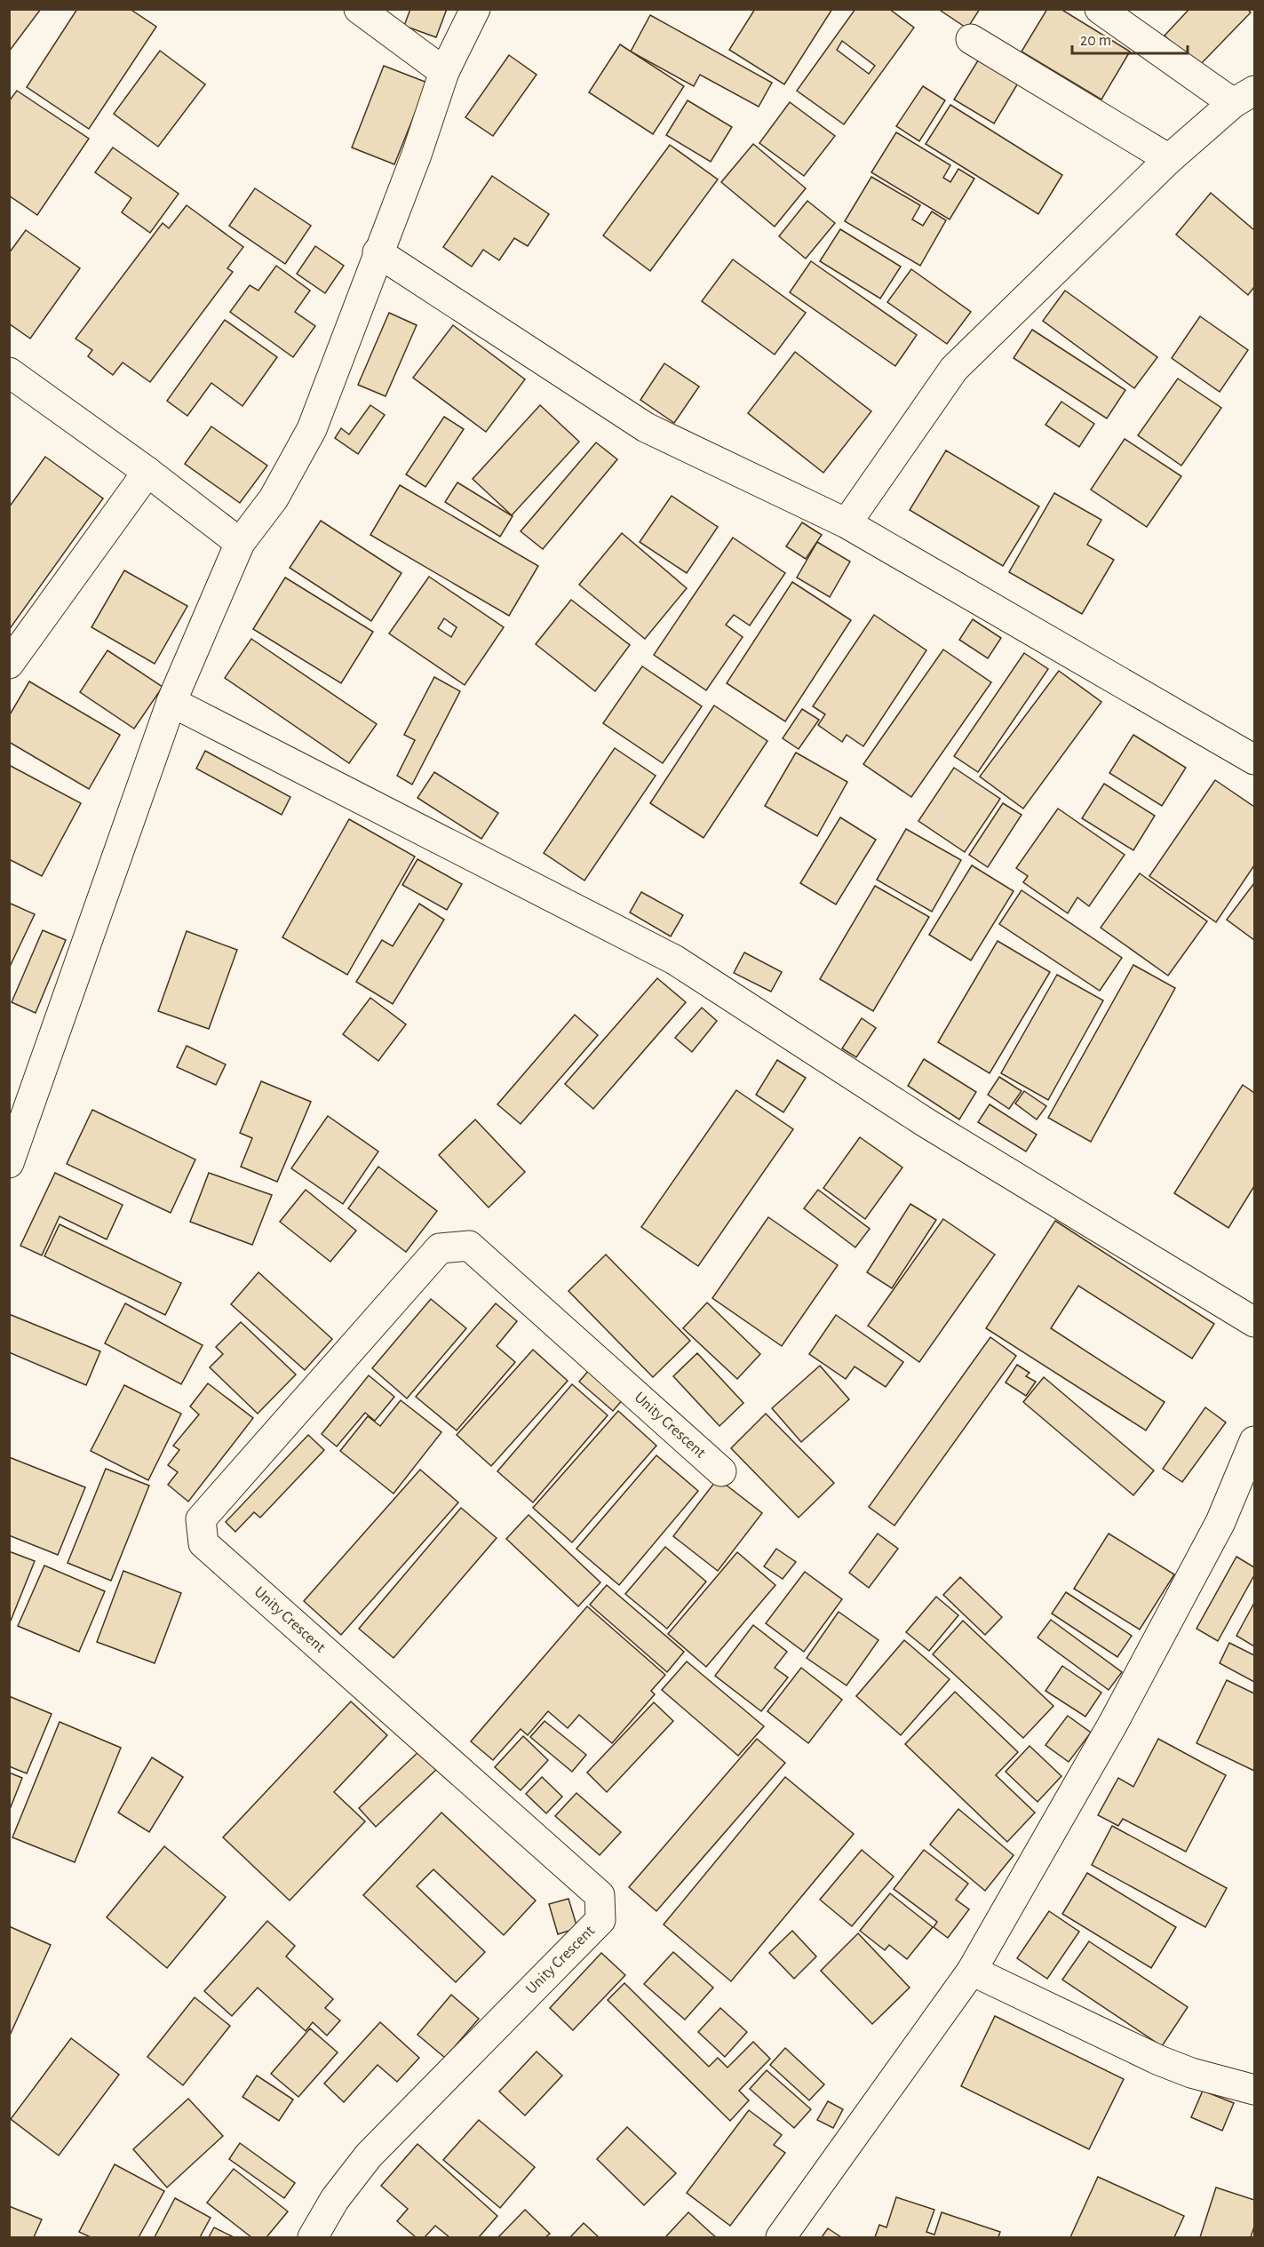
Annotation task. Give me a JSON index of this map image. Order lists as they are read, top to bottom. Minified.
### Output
{"streets":{"street":["Unity Crescent"]},"scale_bar":"20 m"}
